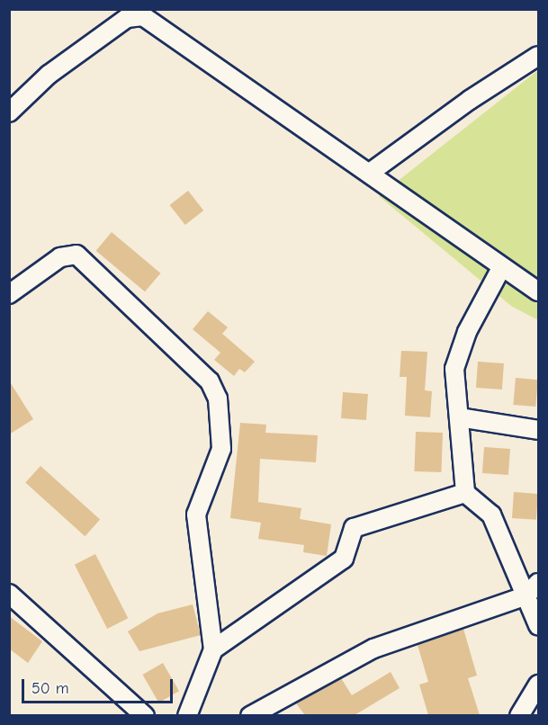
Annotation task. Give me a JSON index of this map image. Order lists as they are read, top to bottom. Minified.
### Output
{"scale_bar":"50 m"}
